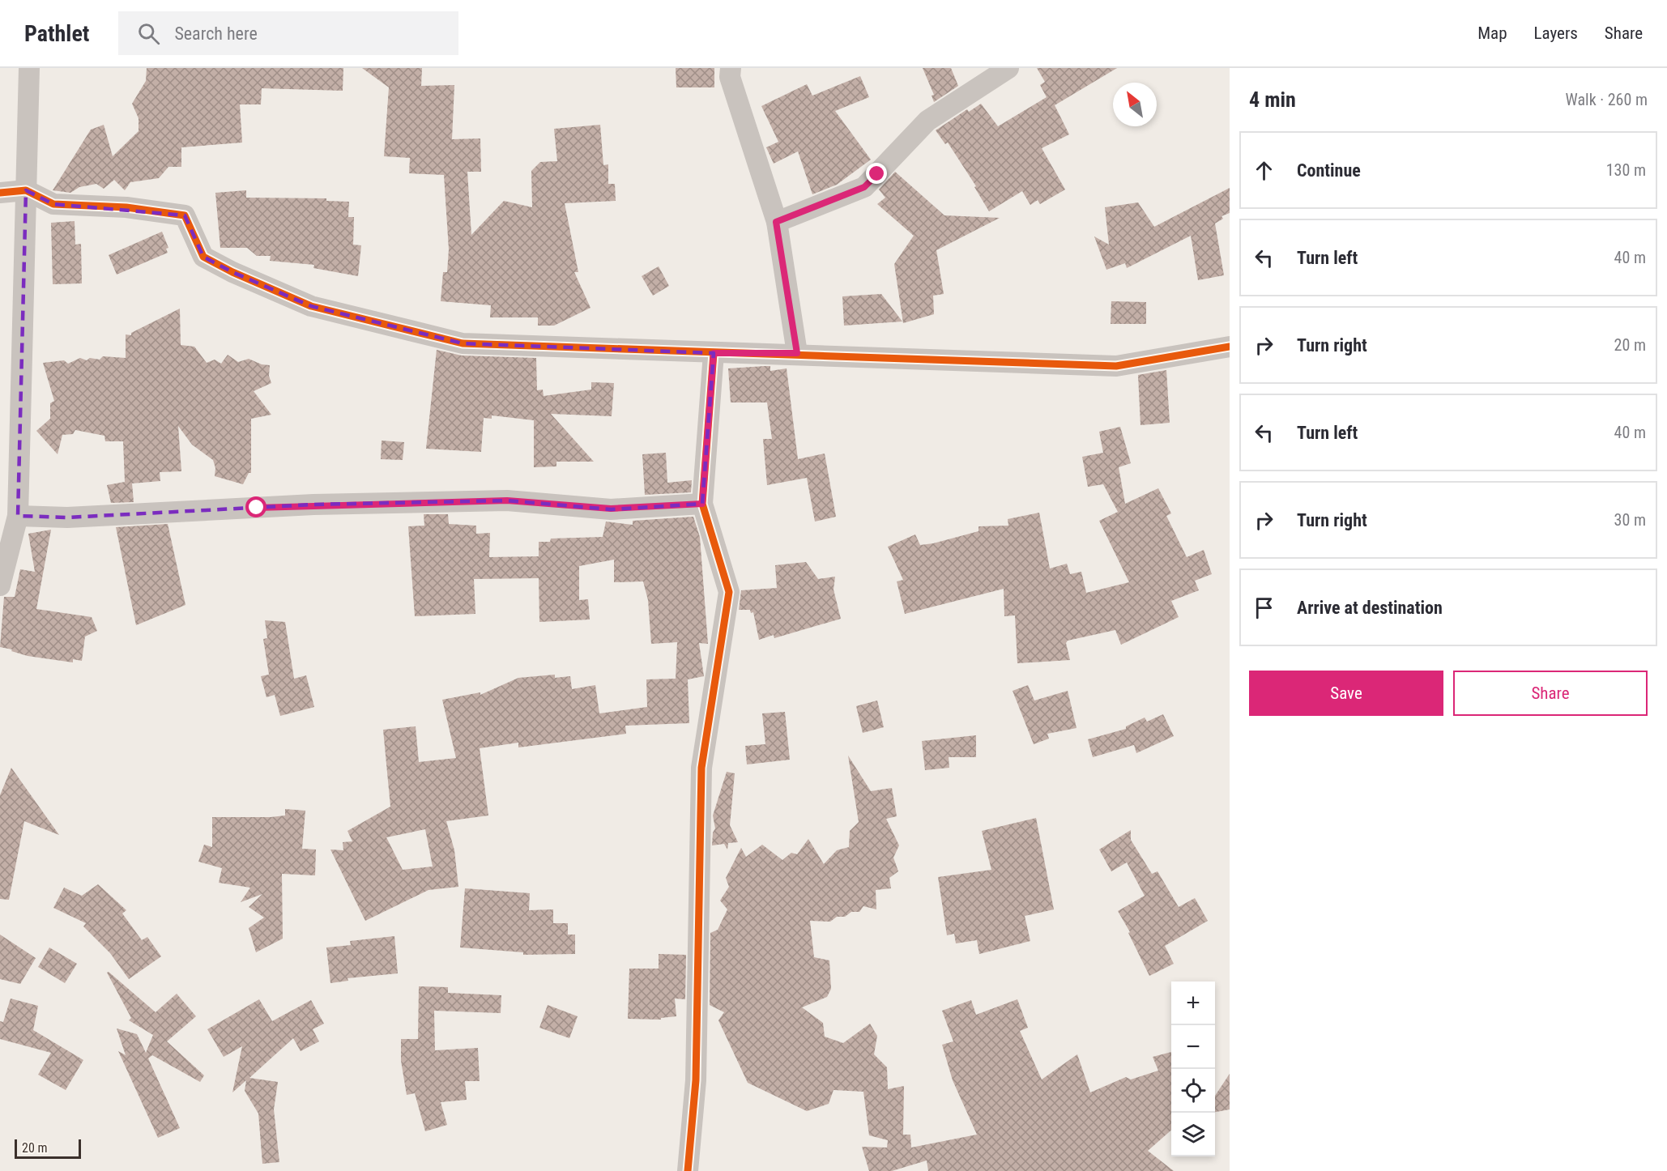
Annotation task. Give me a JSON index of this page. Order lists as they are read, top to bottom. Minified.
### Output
{"scale_bar":"20 m","north":"top left","page":{"header":"Pathlet","search":"Search here","nav":["Map","Layers","Share"],"heading":["4 min","Walk · 260 m"],"list":[["Continue","130 m"],["Turn left","40 m"],["Turn right","20 m"],["Turn left","40 m"],["Turn right","30 m"],"Arrive at destination"],"buttons":["Save","Share"],"map_buttons":["+","−"],"scale":"20 m"}}
